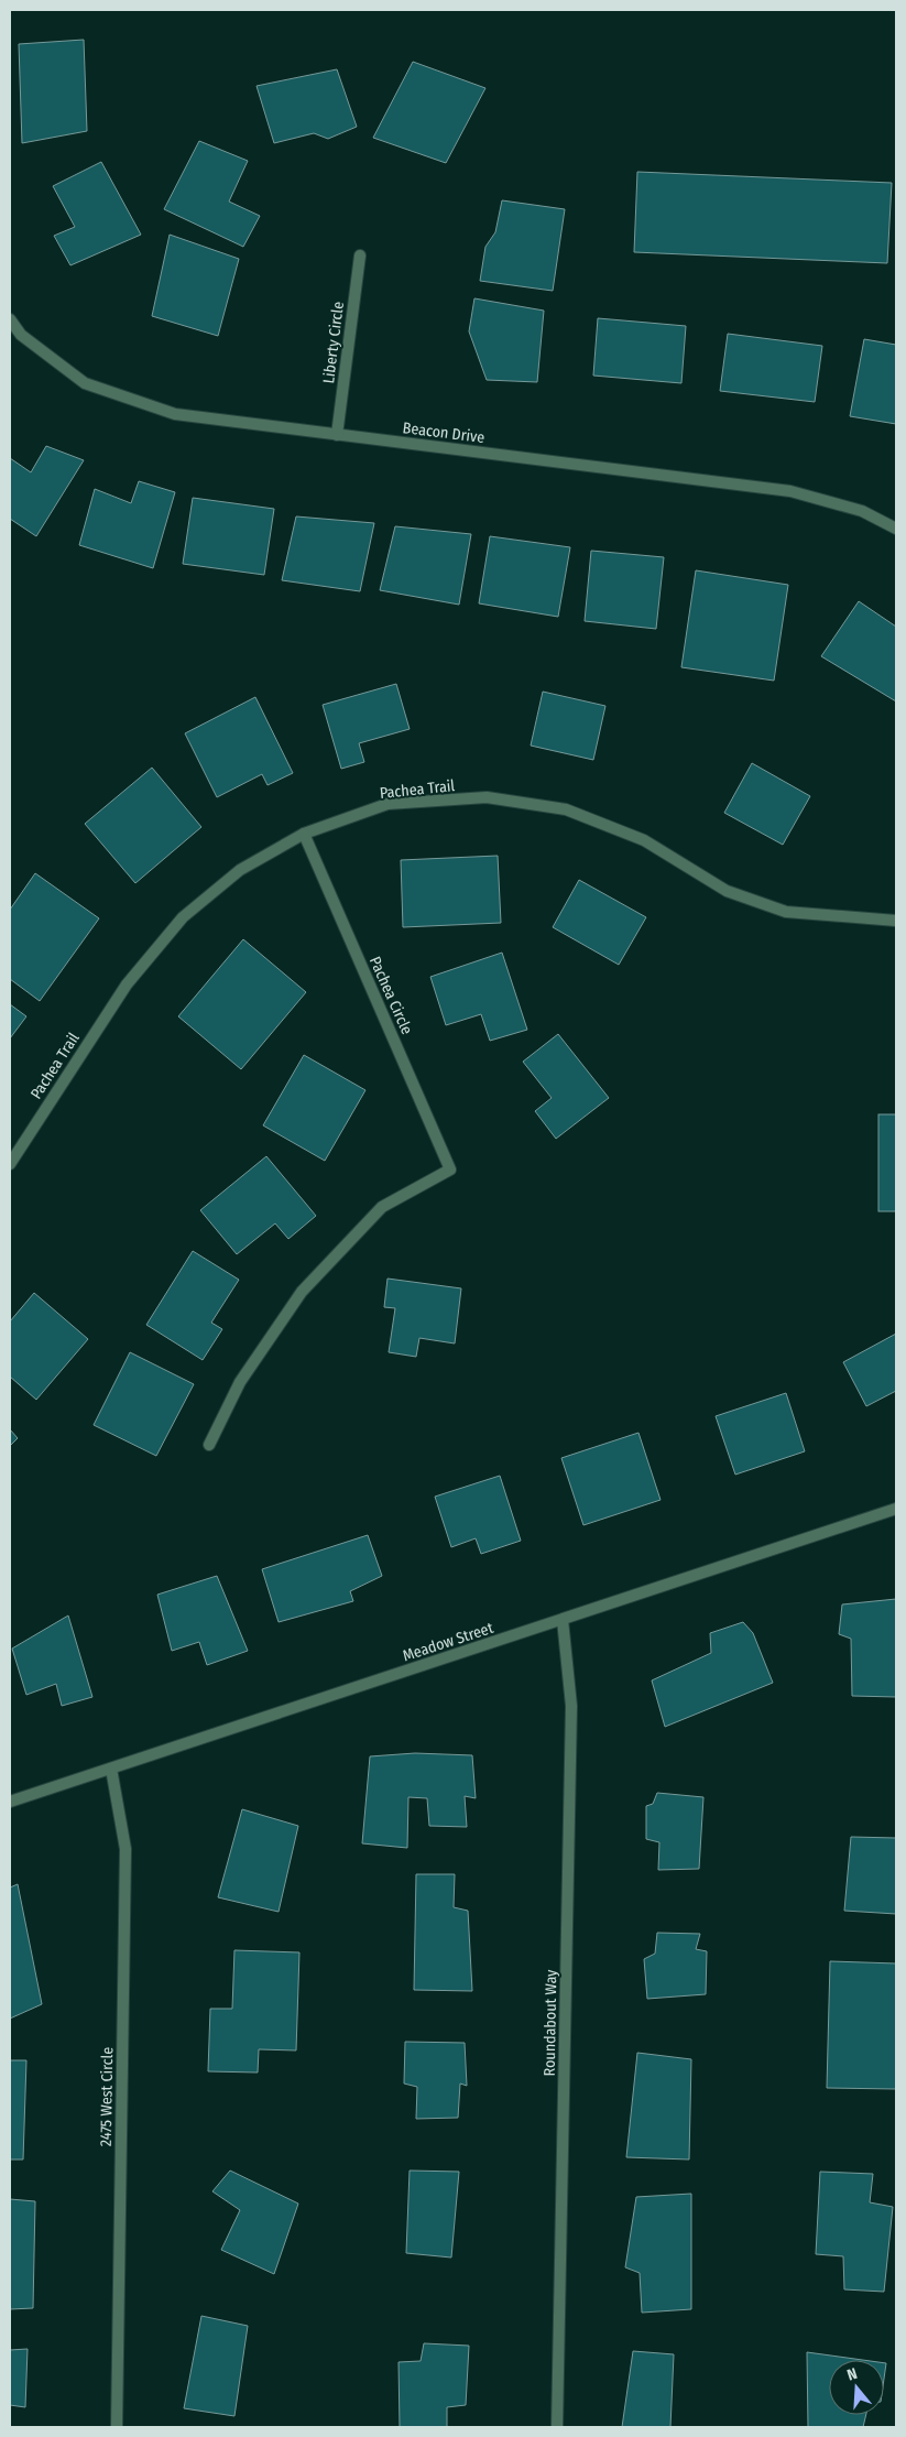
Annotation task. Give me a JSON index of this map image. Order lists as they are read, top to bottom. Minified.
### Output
{"streets":{"street":["Liberty Circle","Beacon Drive","Pachea Trail","Pachea Circle","Meadow Street","Roundabout Way","2475 West Circle"]},"crossings":[["Liberty Circle","Beacon Drive"],["Pachea Trail","Pachea Circle"],["Meadow Street","Roundabout Way"],["Meadow Street","2475 West Circle"]],"north":"top"}
